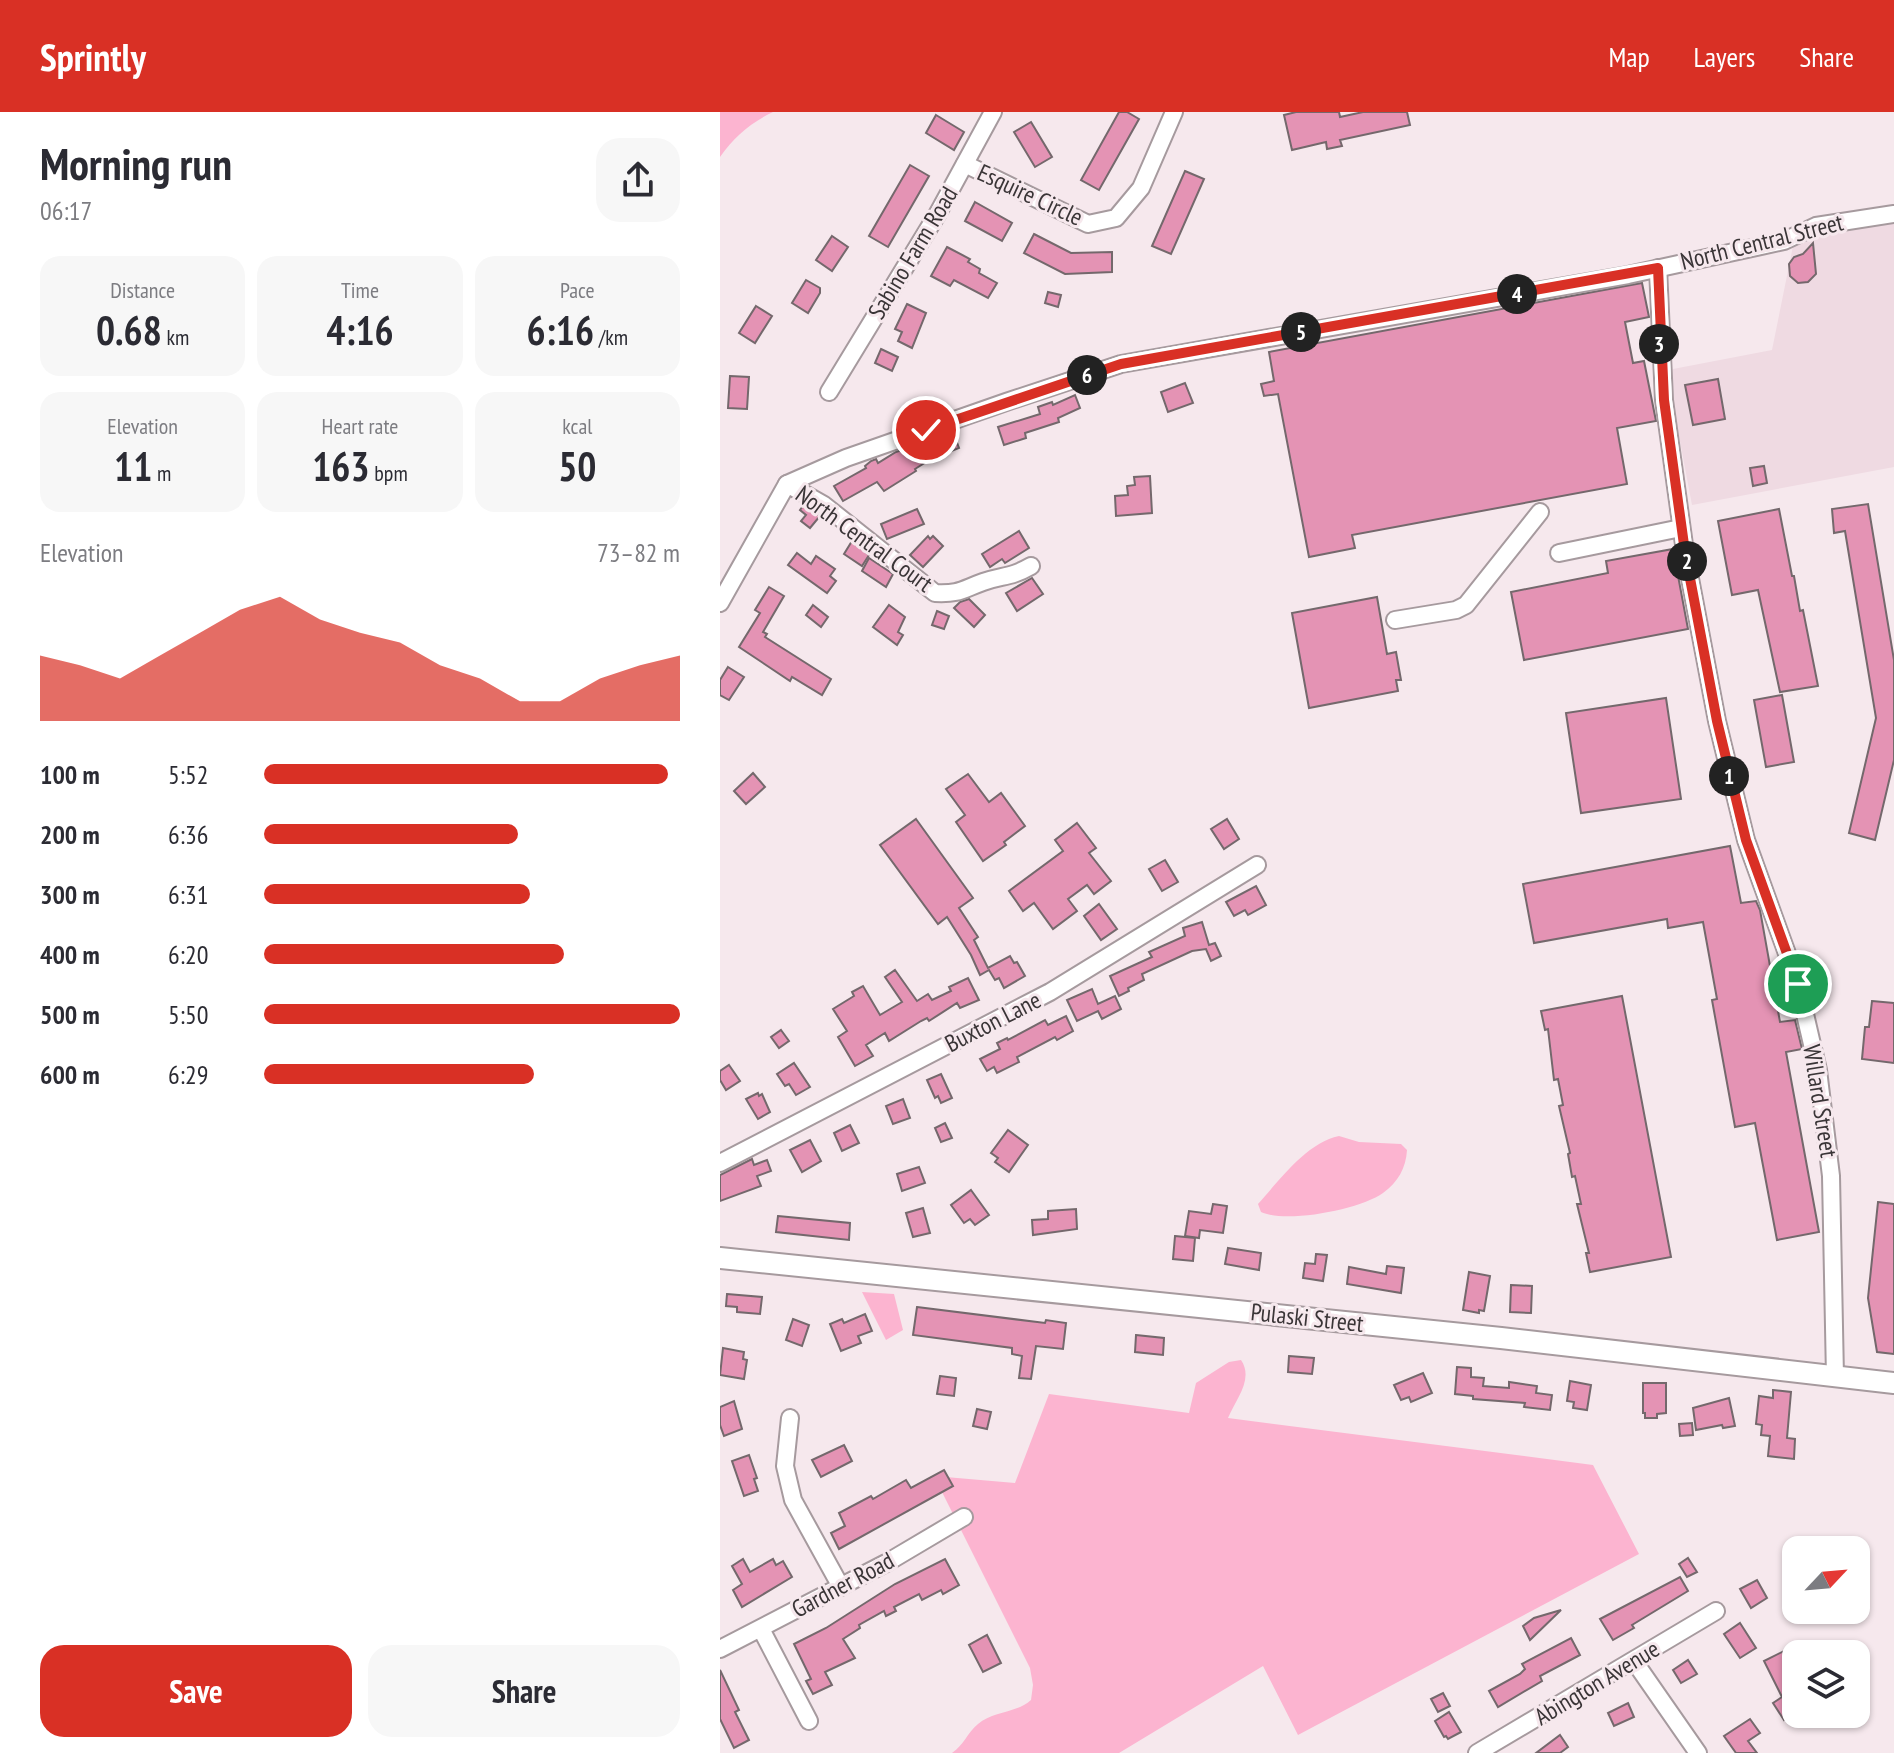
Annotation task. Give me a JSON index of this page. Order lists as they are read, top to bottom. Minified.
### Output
{"streets":{"main road":["Pulaski Street"],"street":["Esquire Circle","North Central Street","Sabino Farm Road","North Central Court","Buxton Lane","Willard Street","Gardner Road","Abington Avenue"]},"crossings":[["Esquire Circle","Sabino Farm Road"],["North Central Street","North Central Court"],["North Central Street","Willard Street"],["Willard Street","Pulaski Street"]],"north":"top right","page":{"header":"Sprintly","nav":["Map","Layers","Share"],"heading":["Morning run","06:17"],"stats":[["Distance","0.68 km"],["Time","4:16"],["Pace","6:16 /km"],["Elevation","11 m"],["Heart rate","163 bpm"],["kcal","50"]],"pins":["4","5","3","6","2","1"],"chart":["Elevation","73–82 m"],"list":[{"name":"100 m","note":"5:52"},{"name":"200 m","note":"6:36"},{"name":"300 m","note":"6:31"},{"name":"400 m","note":"6:20"},{"name":"500 m","note":"5:50"},{"name":"600 m","note":"6:29"}],"buttons":["Save","Share"]}}
